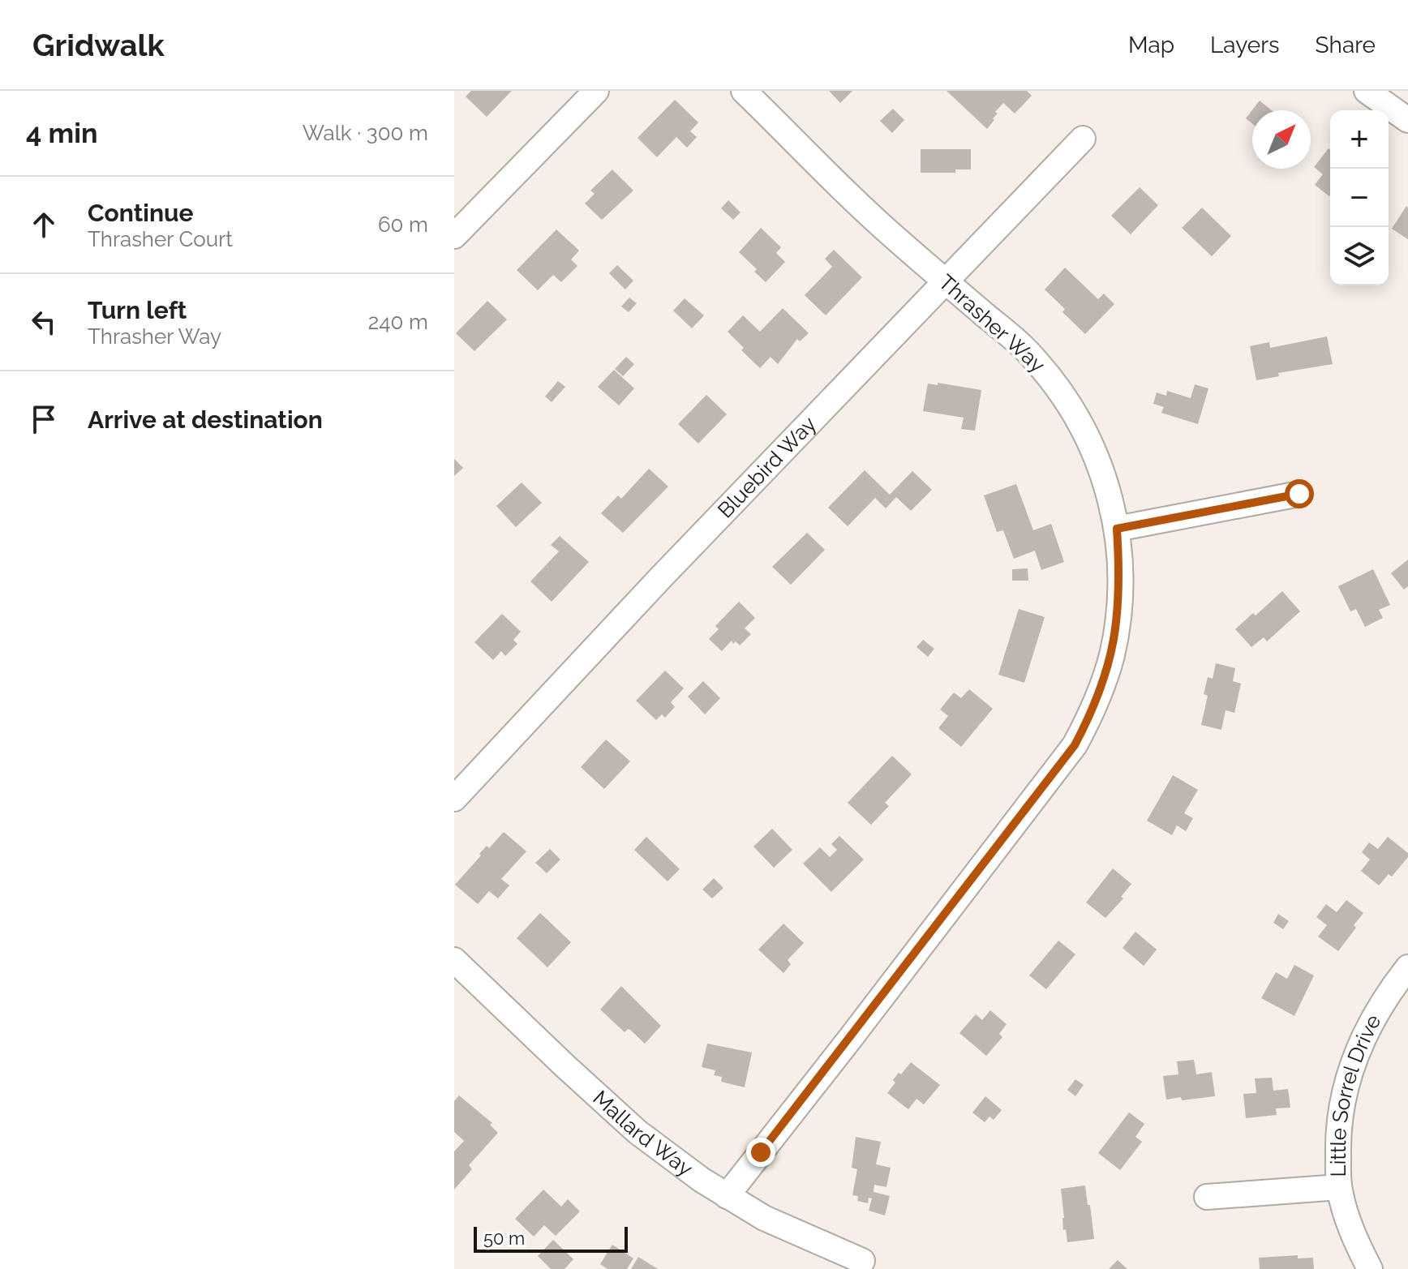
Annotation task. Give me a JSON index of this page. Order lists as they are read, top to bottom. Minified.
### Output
{"streets":{"street":["Thrasher Way","Bluebird Way","Little Sorrel Drive","Mallard Way"]},"crossings":[["Thrasher Way","Bluebird Way"],["Thrasher Way","Mallard Way"]],"scale_bar":"50 m","north":"top right","page":{"header":"Gridwalk","nav":["Map","Layers","Share"],"heading":["4 min","Walk · 300 m"],"map_buttons":["+","−"],"list":[["Continue","Thrasher Court","60 m"],["Turn left","Thrasher Way","240 m"],"Arrive at destination"],"scale":"50 m"}}
